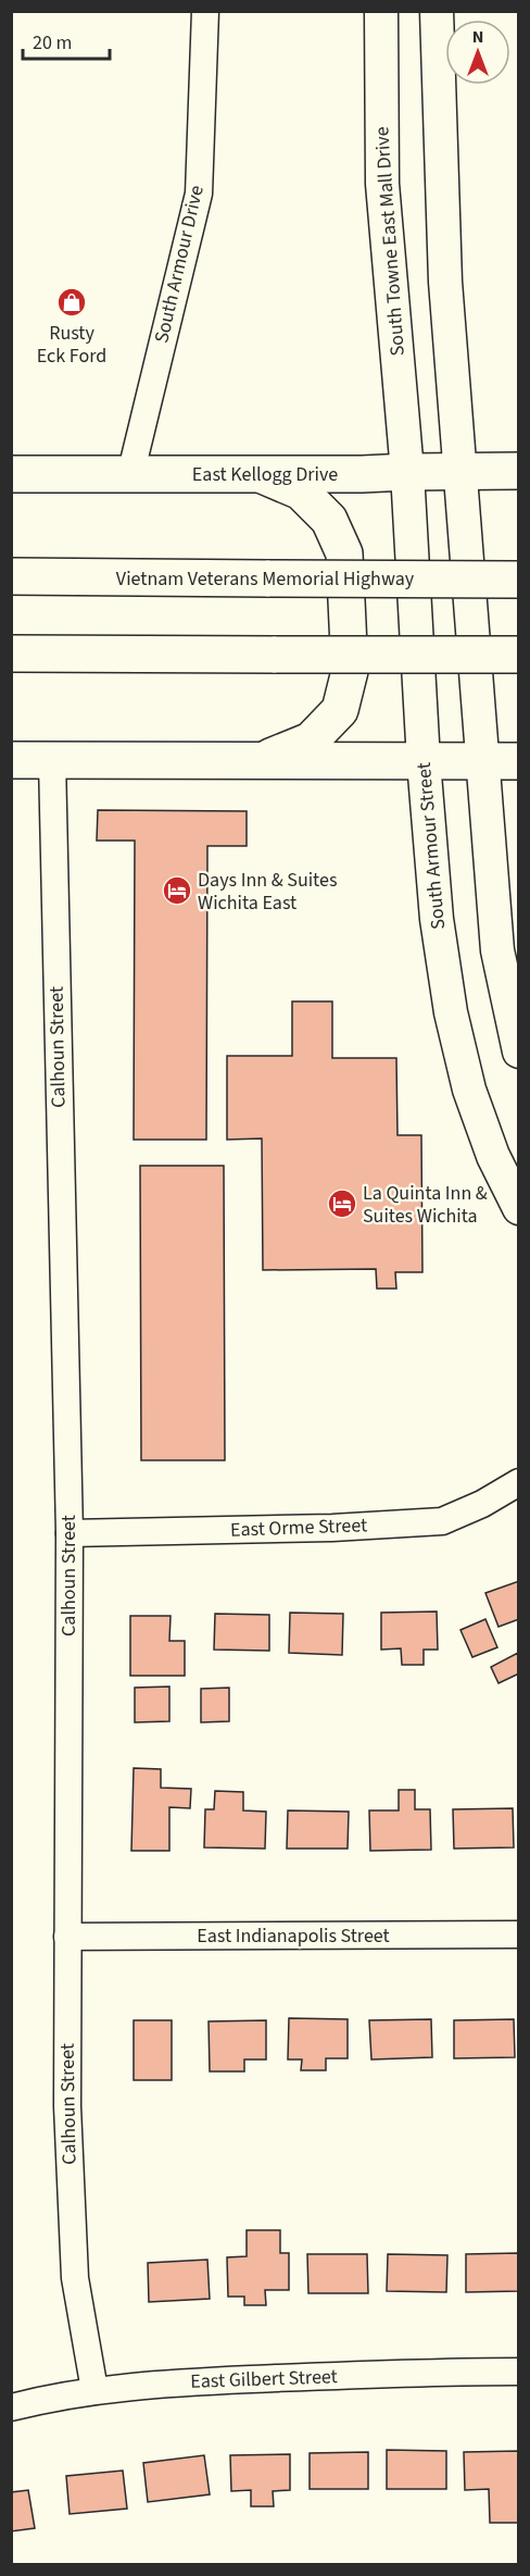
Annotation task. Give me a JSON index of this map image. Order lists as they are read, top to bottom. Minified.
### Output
{"streets":{"main road":["East Kellogg Drive","Vietnam Veterans Memorial Highway"],"street":["South Towne East Mall Drive","South Armour Drive","South Armour Street","Calhoun Street","East Orme Street","East Indianapolis Street","East Gilbert Street"]},"crossings":[["South Towne East Mall Drive","East Kellogg Drive"],["South Towne East Mall Drive","South Armour Street"],["South Armour Drive","East Kellogg Drive"],["East Kellogg Drive","South Armour Street"],["Calhoun Street","East Orme Street"],["Calhoun Street","East Indianapolis Street"],["Calhoun Street","East Gilbert Street"]],"places":{"shop":["Rusty Eck Ford"],"hotel":["Days Inn & Suites Wichita East","La Quinta Inn & Suites Wichita"]},"scale_bar":"20 m","north":"top"}
